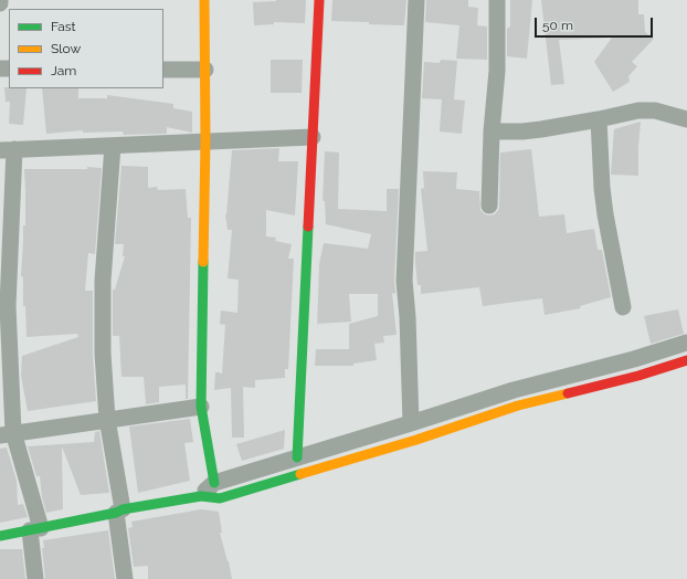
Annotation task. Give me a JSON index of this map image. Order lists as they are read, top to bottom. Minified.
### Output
{"legend":["Fast","Slow","Jam"],"scale_bar":"50 m"}
